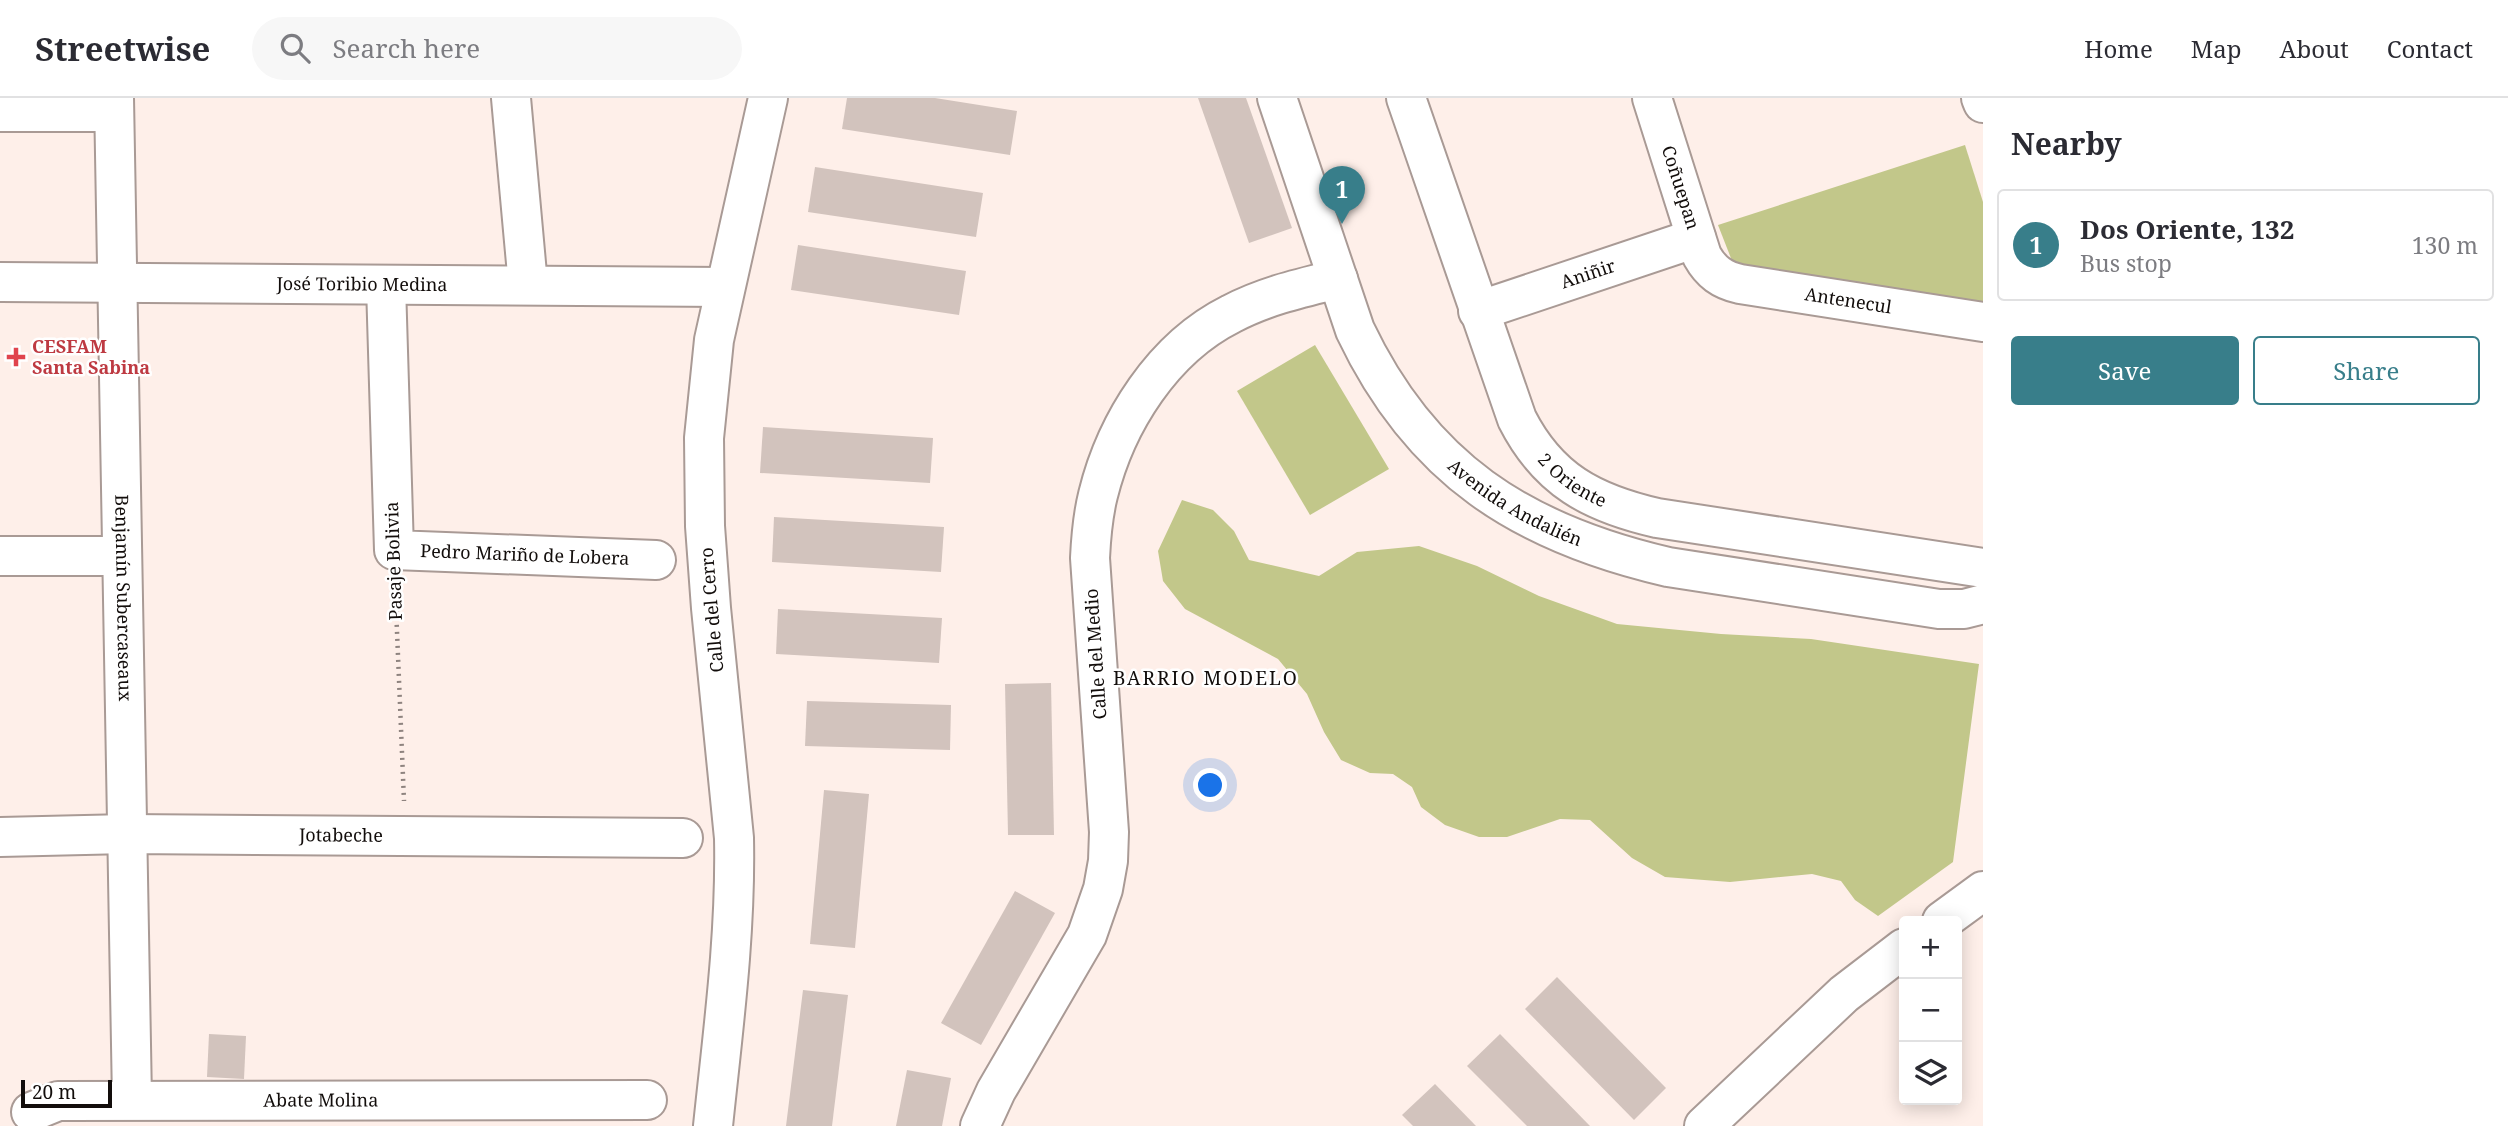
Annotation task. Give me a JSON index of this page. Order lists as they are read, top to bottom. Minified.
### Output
{"streets":{"street":["Coñuepan","Aniñir","José Toribio Medina","Antenecul","2 Oriente","Avenida Andalién","Pedro Mariño de Lobera","Pasaje Bolivia","Benjamín Subercaseaux","Calle del Cerro","Calle del Medio","Jotabeche","Abate Molina"]},"crossings":[["Coñuepan","Aniñir"],["Coñuepan","Antenecul"],["Aniñir","2 Oriente"],["José Toribio Medina","Pasaje Bolivia"],["José Toribio Medina","Benjamín Subercaseaux"],["José Toribio Medina","Calle del Cerro"],["Avenida Andalién","Calle del Medio"],["Pedro Mariño de Lobera","Pasaje Bolivia"],["Pasaje Bolivia","Jotabeche"],["Benjamín Subercaseaux","Jotabeche"],["Benjamín Subercaseaux","Abate Molina"]],"districts":["BARRIO MODELO"],"places":{"health":["CESFAM Santa Sabina"]},"scale_bar":"20 m","page":{"header":"Streetwise","search":"Search here","nav":["Home","Map","About","Contact"],"heading":"Nearby","pins":"1","list":[{"mark":"1","name":"Dos Oriente, 132","note":"Bus stop","value":"130 m"}],"buttons":["Save","Share"],"map_buttons":["+","−"],"scale":"20 m"}}
